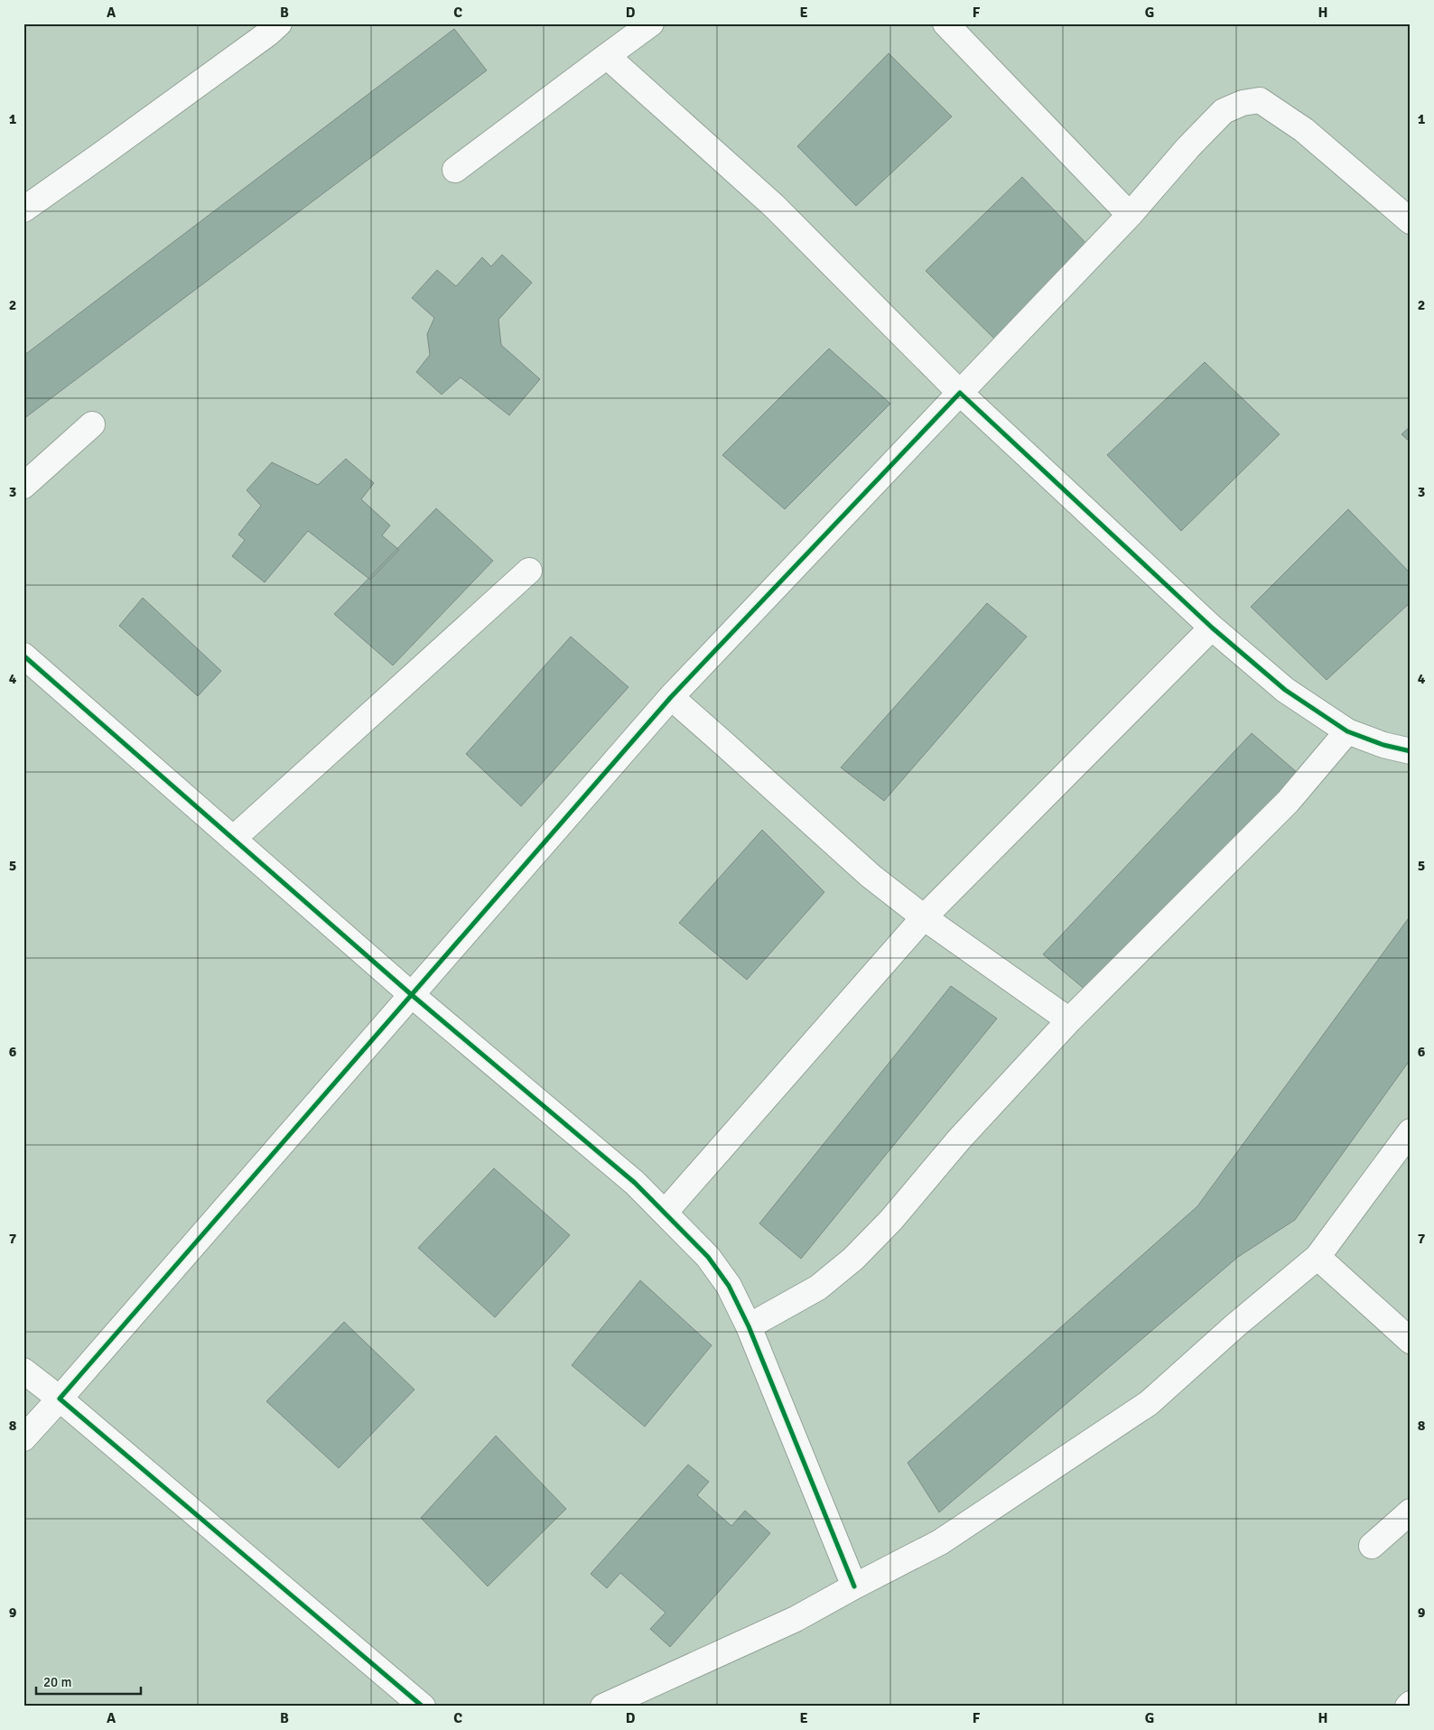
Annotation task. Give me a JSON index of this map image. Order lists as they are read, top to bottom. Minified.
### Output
{"scale_bar":"20 m","grid":{"columns":["A","B","C","D","E","F","G","H"],"rows":["1","2","3","4","5","6","7","8","9"]}}
